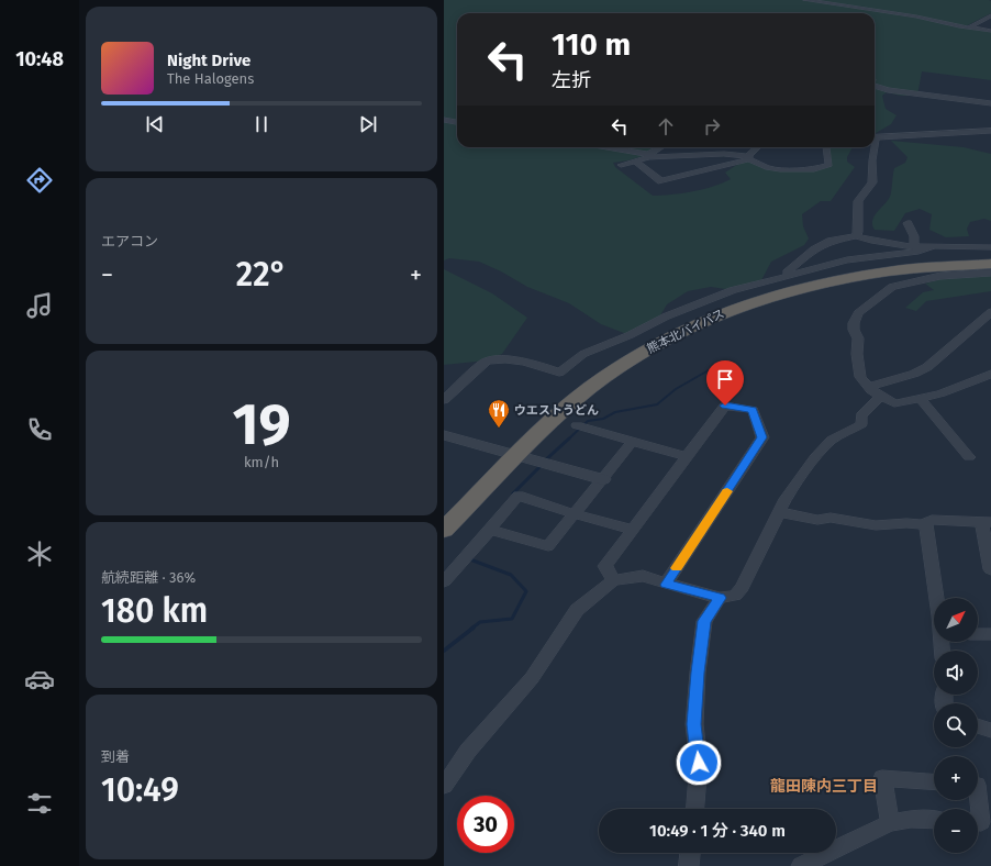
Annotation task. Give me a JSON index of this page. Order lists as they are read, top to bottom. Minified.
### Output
{"streets":{"highway":["熊本北バイパス"]},"districts":["龍田陳内三丁目"],"places":{"restaurant":["ウエストうどん"]},"north":"top right","page":{"tabs":"10:48","turn":["110 m","左折"],"song":["Night Drive","The Halogens"],"tile":["エアコン",["19","km/h"],["航続距離 · 36%","180 km"],["到着","10:49"]],"heat":["−","22°","+"],"map_buttons":["+","−"],"limit":"30","trip":"10:49 · 1 分 · 340 m"}}
